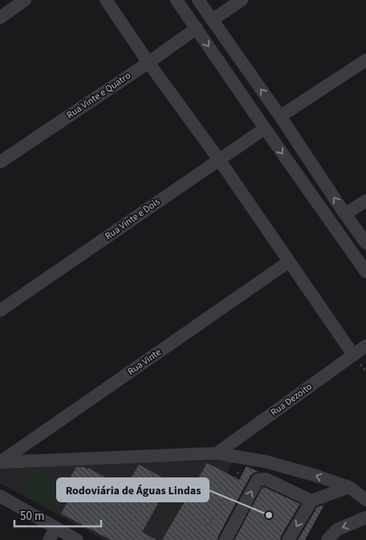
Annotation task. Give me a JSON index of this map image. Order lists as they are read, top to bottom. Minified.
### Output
{"streets":{"street":["Rua Vinte e Quatro","Rua Vinte e Dois","Rua Vinte","Rua Dezoito"]},"places":["Rodoviária de Águas Lindas"],"scale_bar":"50 m"}
